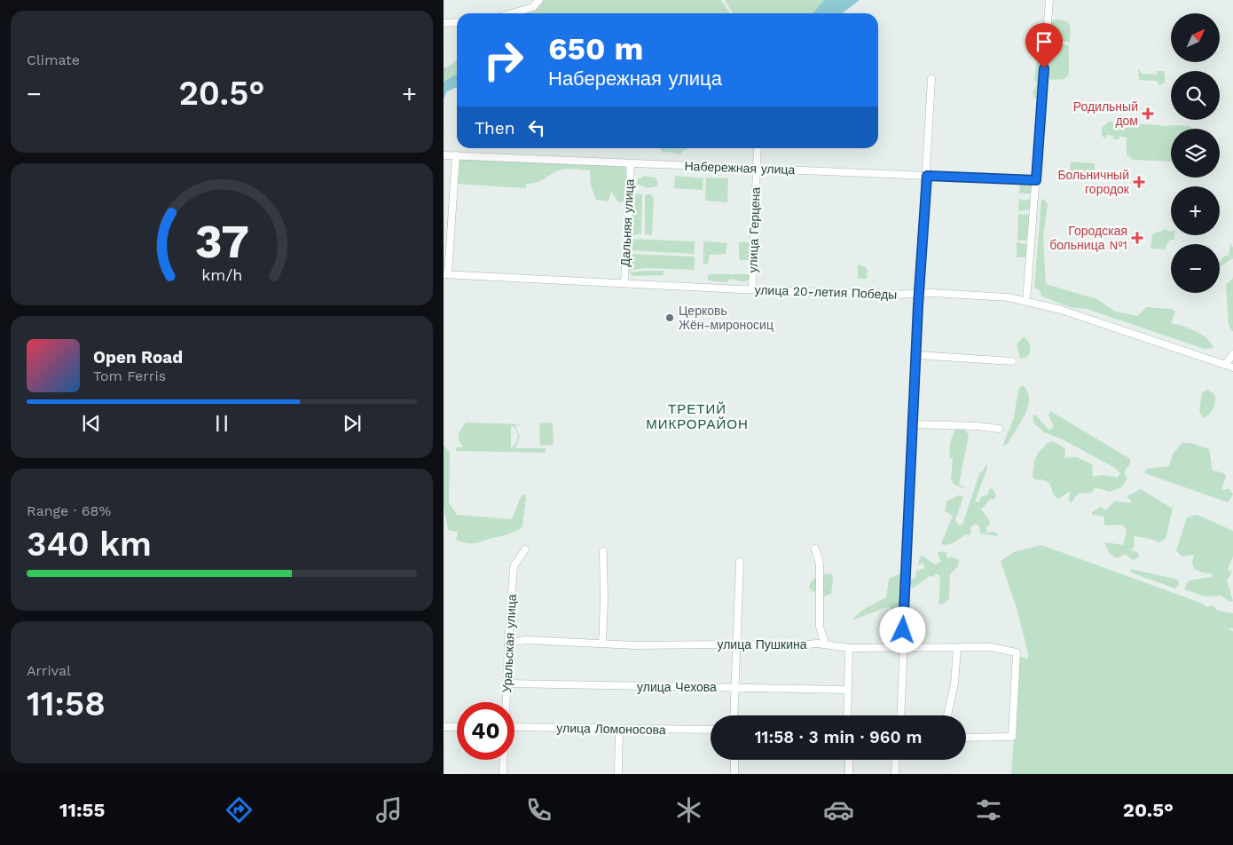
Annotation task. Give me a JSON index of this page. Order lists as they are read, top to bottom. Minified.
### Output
{"streets":{"street":["Набережная улица","Дальняя улица","улица Герцена","улица 20-летия Победы","Уральская улица","улица Пушкина","улица Чехова","улица Ломоносова"]},"crossings":[["Набережная улица","Дальняя улица"],["Набережная улица","улица Герцена"],["Дальняя улица","улица 20-летия Победы"],["улица Герцена","улица 20-летия Победы"],["Уральская улица","улица Пушкина"],["Уральская улица","улица Чехова"]],"districts":["ТРЕТИЙ МИКРОРАЙОН"],"places":{"health":["Родильный дом","Больничный городок","Городская больница №1"],"other":["Церковь Жён-мироносиц"]},"north":"top right","page":{"tile":["Climate",["Range · 68%","340 km"],["Arrival","11:58"]],"map_buttons":["+","−"],"turn":["650 m","Набережная улица"],"heat":["−","20.5°","+"],"then":"Then","song":["Open Road","Tom Ferris"],"limit":"40","trip":"11:58 · 3 min · 960 m","tabs":["11:55","20.5°"],"gauge":["37","km/h"]}}
